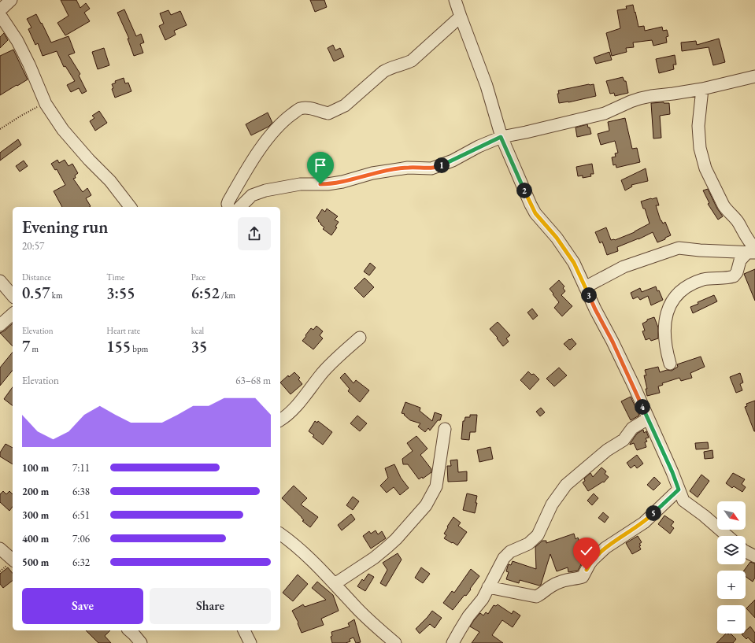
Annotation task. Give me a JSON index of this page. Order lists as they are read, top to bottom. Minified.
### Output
{"north":"bottom right","page":{"pins":["1","2","3","4","5"],"heading":["Evening run","20:57"],"stats":[["Distance","0.57 km"],["Time","3:55"],["Pace","6:52 /km"],["Elevation","7 m"],["Heart rate","155 bpm"],["kcal","35"]],"chart":["Elevation","63–68 m"],"list":[{"name":"100 m","note":"7:11"},{"name":"200 m","note":"6:38"},{"name":"300 m","note":"6:51"},{"name":"400 m","note":"7:06"},{"name":"500 m","note":"6:32"}],"map_buttons":["+","−"],"buttons":["Save","Share"]}}
